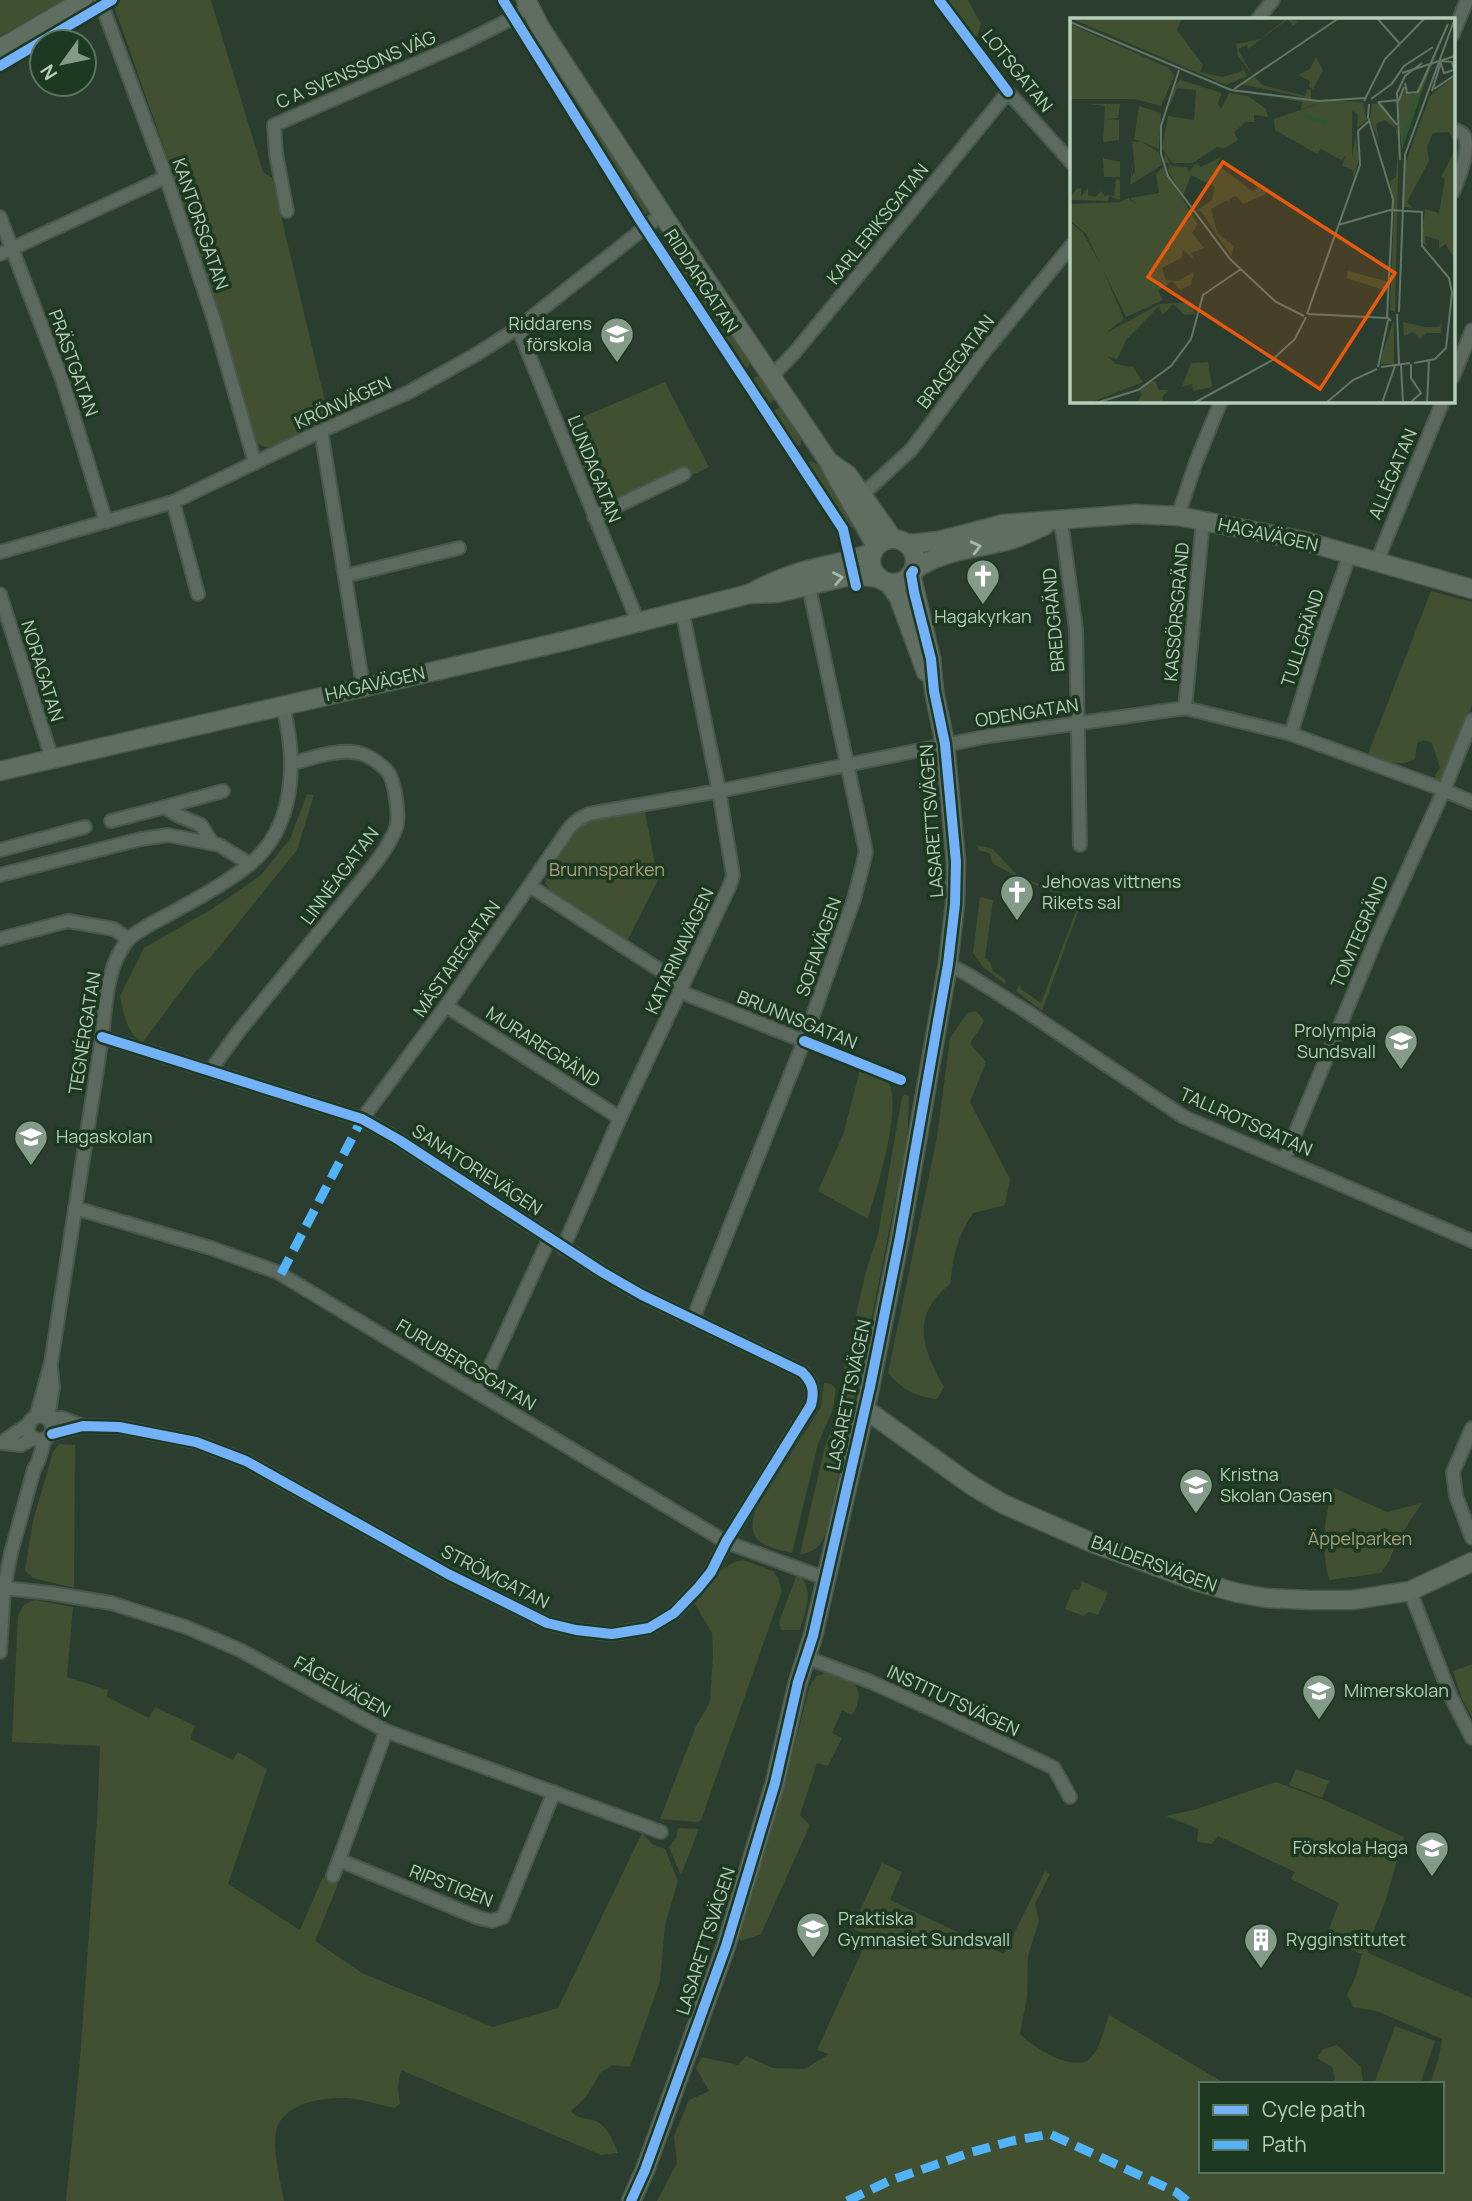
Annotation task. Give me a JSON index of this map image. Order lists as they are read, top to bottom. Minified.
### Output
{"streets":{"street":["C A SVENSSONS VÄG","LOTSGATAN","KANTORSGATAN","KARL ERIKSGATAN","RIDDARGATAN","BRAGEGATAN","PRÄSTGATAN","KRÖNVÄGEN","LUNDAGATAN","ALLÉGATAN","HAGAVÄGEN","KASSÖRSGRÄND","BREDGRÄND","TULLGRÄND","NORAGATAN","ODENGATAN","LASARETTSVÄGEN","LINNÉAGATAN","TOMTEGRÄND","SOFIAVÄGEN","KATARINAVÄGEN","MÄSTAREGATAN","BRUNNSGATAN","TEGNÉRGATAN","MURAREGRÄND","TALLROTSGATAN","SANATORIEVÄGEN","FURUBERGSGATAN","BALDERSVÄGEN","STRÖMGATAN","FÅGELVÄGEN","INSTITUTSVÄGEN","RIPSTIGEN"]},"crossings":[["C A SVENSSONS VÄG","RIDDARGATAN"],["LOTSGATAN","KARL ERIKSGATAN"],["KANTORSGATAN","KRÖNVÄGEN"],["KARL ERIKSGATAN","RIDDARGATAN"],["RIDDARGATAN","BRAGEGATAN"],["RIDDARGATAN","KRÖNVÄGEN"],["RIDDARGATAN","HAGAVÄGEN"],["RIDDARGATAN","LASARETTSVÄGEN"],["PRÄSTGATAN","KRÖNVÄGEN"],["KRÖNVÄGEN","LUNDAGATAN"],["LUNDAGATAN","HAGAVÄGEN"],["ALLÉGATAN","HAGAVÄGEN"],["HAGAVÄGEN","KASSÖRSGRÄND"],["HAGAVÄGEN","BREDGRÄND"],["HAGAVÄGEN","TULLGRÄND"],["HAGAVÄGEN","NORAGATAN"],["HAGAVÄGEN","LASARETTSVÄGEN"],["HAGAVÄGEN","SOFIAVÄGEN"],["HAGAVÄGEN","KATARINAVÄGEN"],["KASSÖRSGRÄND","ODENGATAN"],["BREDGRÄND","ODENGATAN"],["TULLGRÄND","ODENGATAN"],["ODENGATAN","LASARETTSVÄGEN"],["ODENGATAN","TOMTEGRÄND"],["ODENGATAN","SOFIAVÄGEN"],["ODENGATAN","KATARINAVÄGEN"],["ODENGATAN","MÄSTAREGATAN"],["LASARETTSVÄGEN","TALLROTSGATAN"],["LASARETTSVÄGEN","FURUBERGSGATAN"],["LASARETTSVÄGEN","BALDERSVÄGEN"],["LASARETTSVÄGEN","INSTITUTSVÄGEN"],["LINNÉAGATAN","SANATORIEVÄGEN"],["TOMTEGRÄND","TALLROTSGATAN"],["SOFIAVÄGEN","BRUNNSGATAN"],["SOFIAVÄGEN","SANATORIEVÄGEN"],["KATARINAVÄGEN","BRUNNSGATAN"],["KATARINAVÄGEN","MURAREGRÄND"],["KATARINAVÄGEN","SANATORIEVÄGEN"],["MÄSTAREGATAN","BRUNNSGATAN"],["MÄSTAREGATAN","MURAREGRÄND"],["MÄSTAREGATAN","SANATORIEVÄGEN"],["TEGNÉRGATAN","SANATORIEVÄGEN"],["TEGNÉRGATAN","FURUBERGSGATAN"],["TEGNÉRGATAN","STRÖMGATAN"],["SANATORIEVÄGEN","STRÖMGATAN"],["FURUBERGSGATAN","STRÖMGATAN"],["FÅGELVÄGEN","RIPSTIGEN"]],"parks":["Brunnsparken","Äppelparken"],"places":{"school or university":["Riddarens förskola","Prolympia Sundsvall","Hagaskolan","Kristna Skolan Oasen","Mimerskolan","Förskola Haga","Praktiska Gymnasiet Sundsvall"],"church":["Hagakyrkan","Jehovas vittnens Rikets sal"],"building":["Rygginstitutet"]},"legend":["Cycle path","Path"],"north":"bottom left"}
